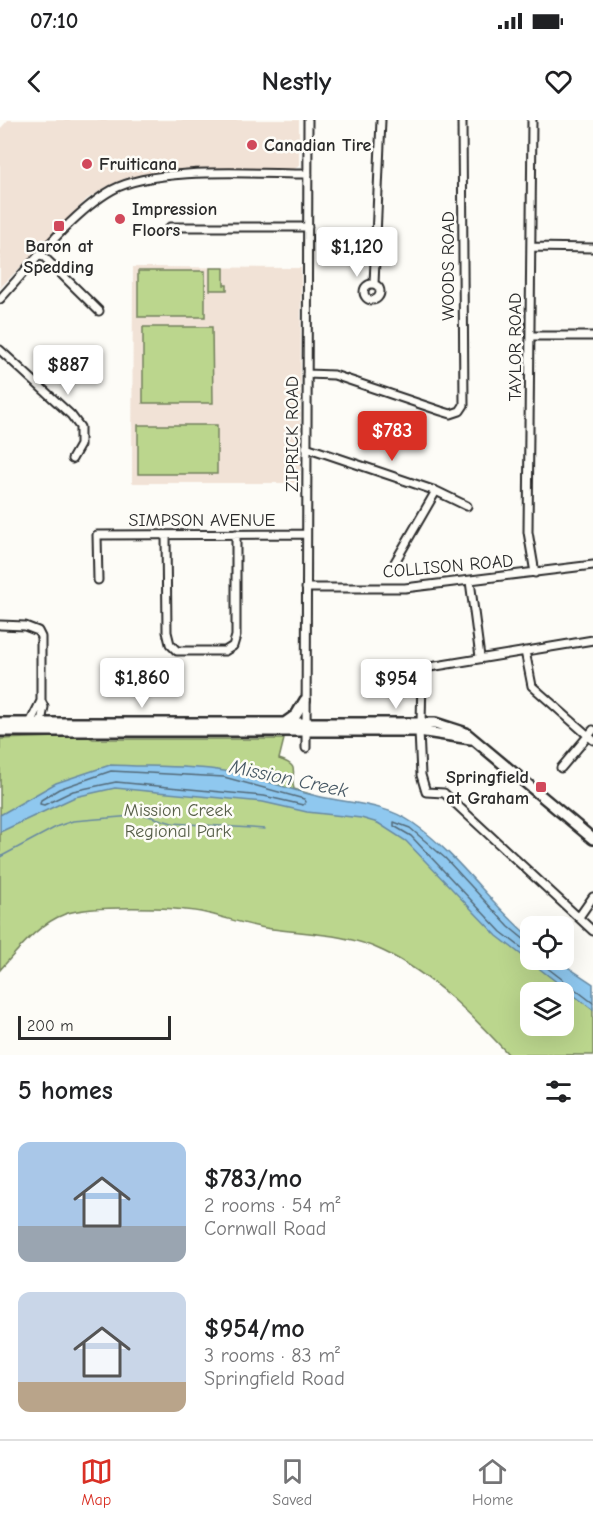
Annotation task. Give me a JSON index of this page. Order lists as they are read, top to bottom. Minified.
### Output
{"streets":{"street":["WOODS ROAD","TAYLOR ROAD","ZIPRICK ROAD","SIMPSON AVENUE","COLLISON ROAD"]},"crossings":[["WOODS ROAD","ZIPRICK ROAD"],["TAYLOR ROAD","COLLISON ROAD"],["ZIPRICK ROAD","SIMPSON AVENUE"],["ZIPRICK ROAD","COLLISON ROAD"]],"water":["Mission Creek"],"parks":["Mission Creek Regional Park"],"places":{"other":["Canadian Tire","Fruiticana","Impression Floors"],"transit":["Baron at Spedding","Springfield at Graham"]},"scale_bar":"200 m","page":{"status":"07:10","header":"Nestly","price":["$1,120","$887","$783","$1,860","$954"],"scale":"200 m","heading":"5 homes","list":[{"name":"$783/mo","note":"2 rooms · 54 m² · Cornwall Road"},{"name":"$954/mo","note":"3 rooms · 83 m² · Springfield Road"}],"tabs":["Map","Saved","Home"]}}
